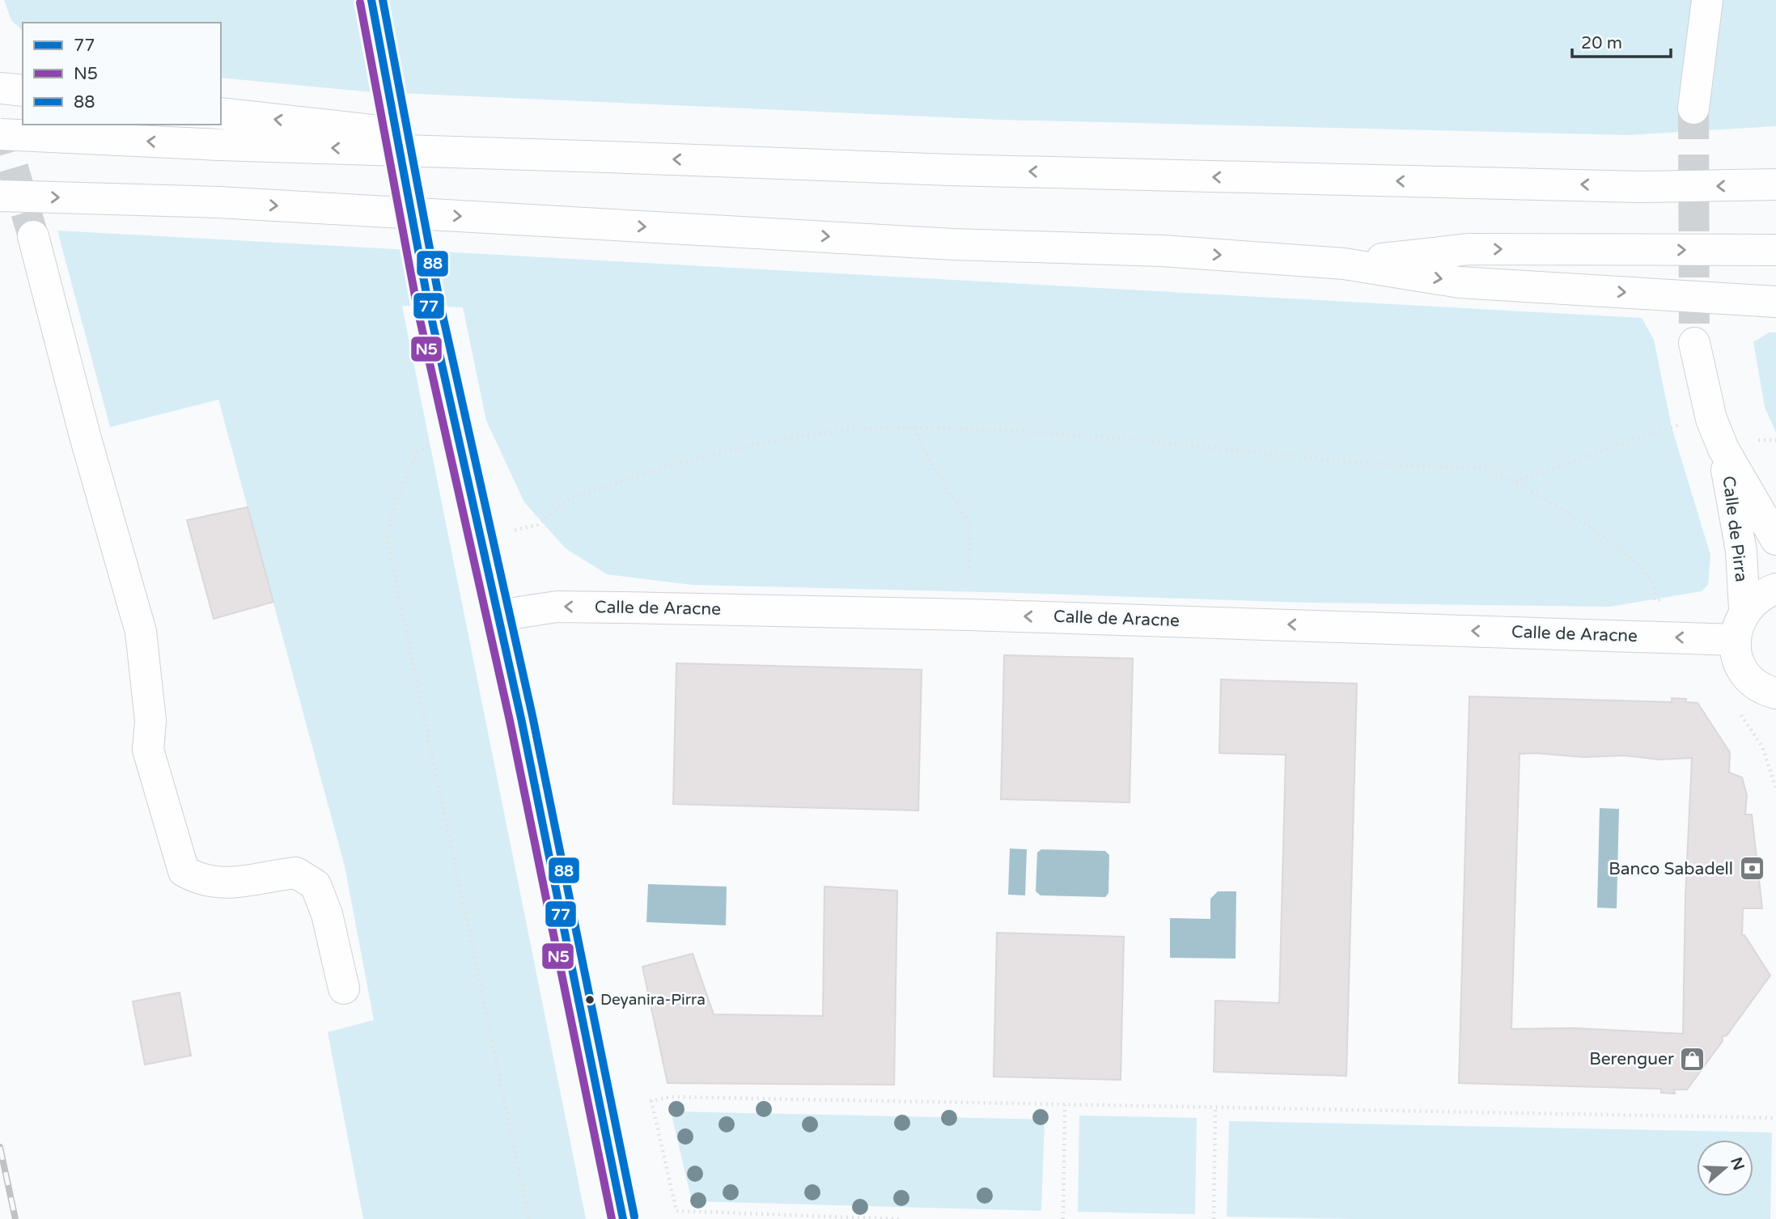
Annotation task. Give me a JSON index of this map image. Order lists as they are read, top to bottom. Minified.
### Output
{"streets":{"main road":["Calle de Pirra","Calle de Aracne"]},"one_way":["Calle de Aracne"],"places":{"bank":["Banco Sabadell"],"other":["Deyanira-Pirra"],"shop":["Berenguer"]},"lines":["transit line 77","transit line 88","transit line N5"],"legend":["77","N5","88"],"scale_bar":"20 m","north":"right"}
